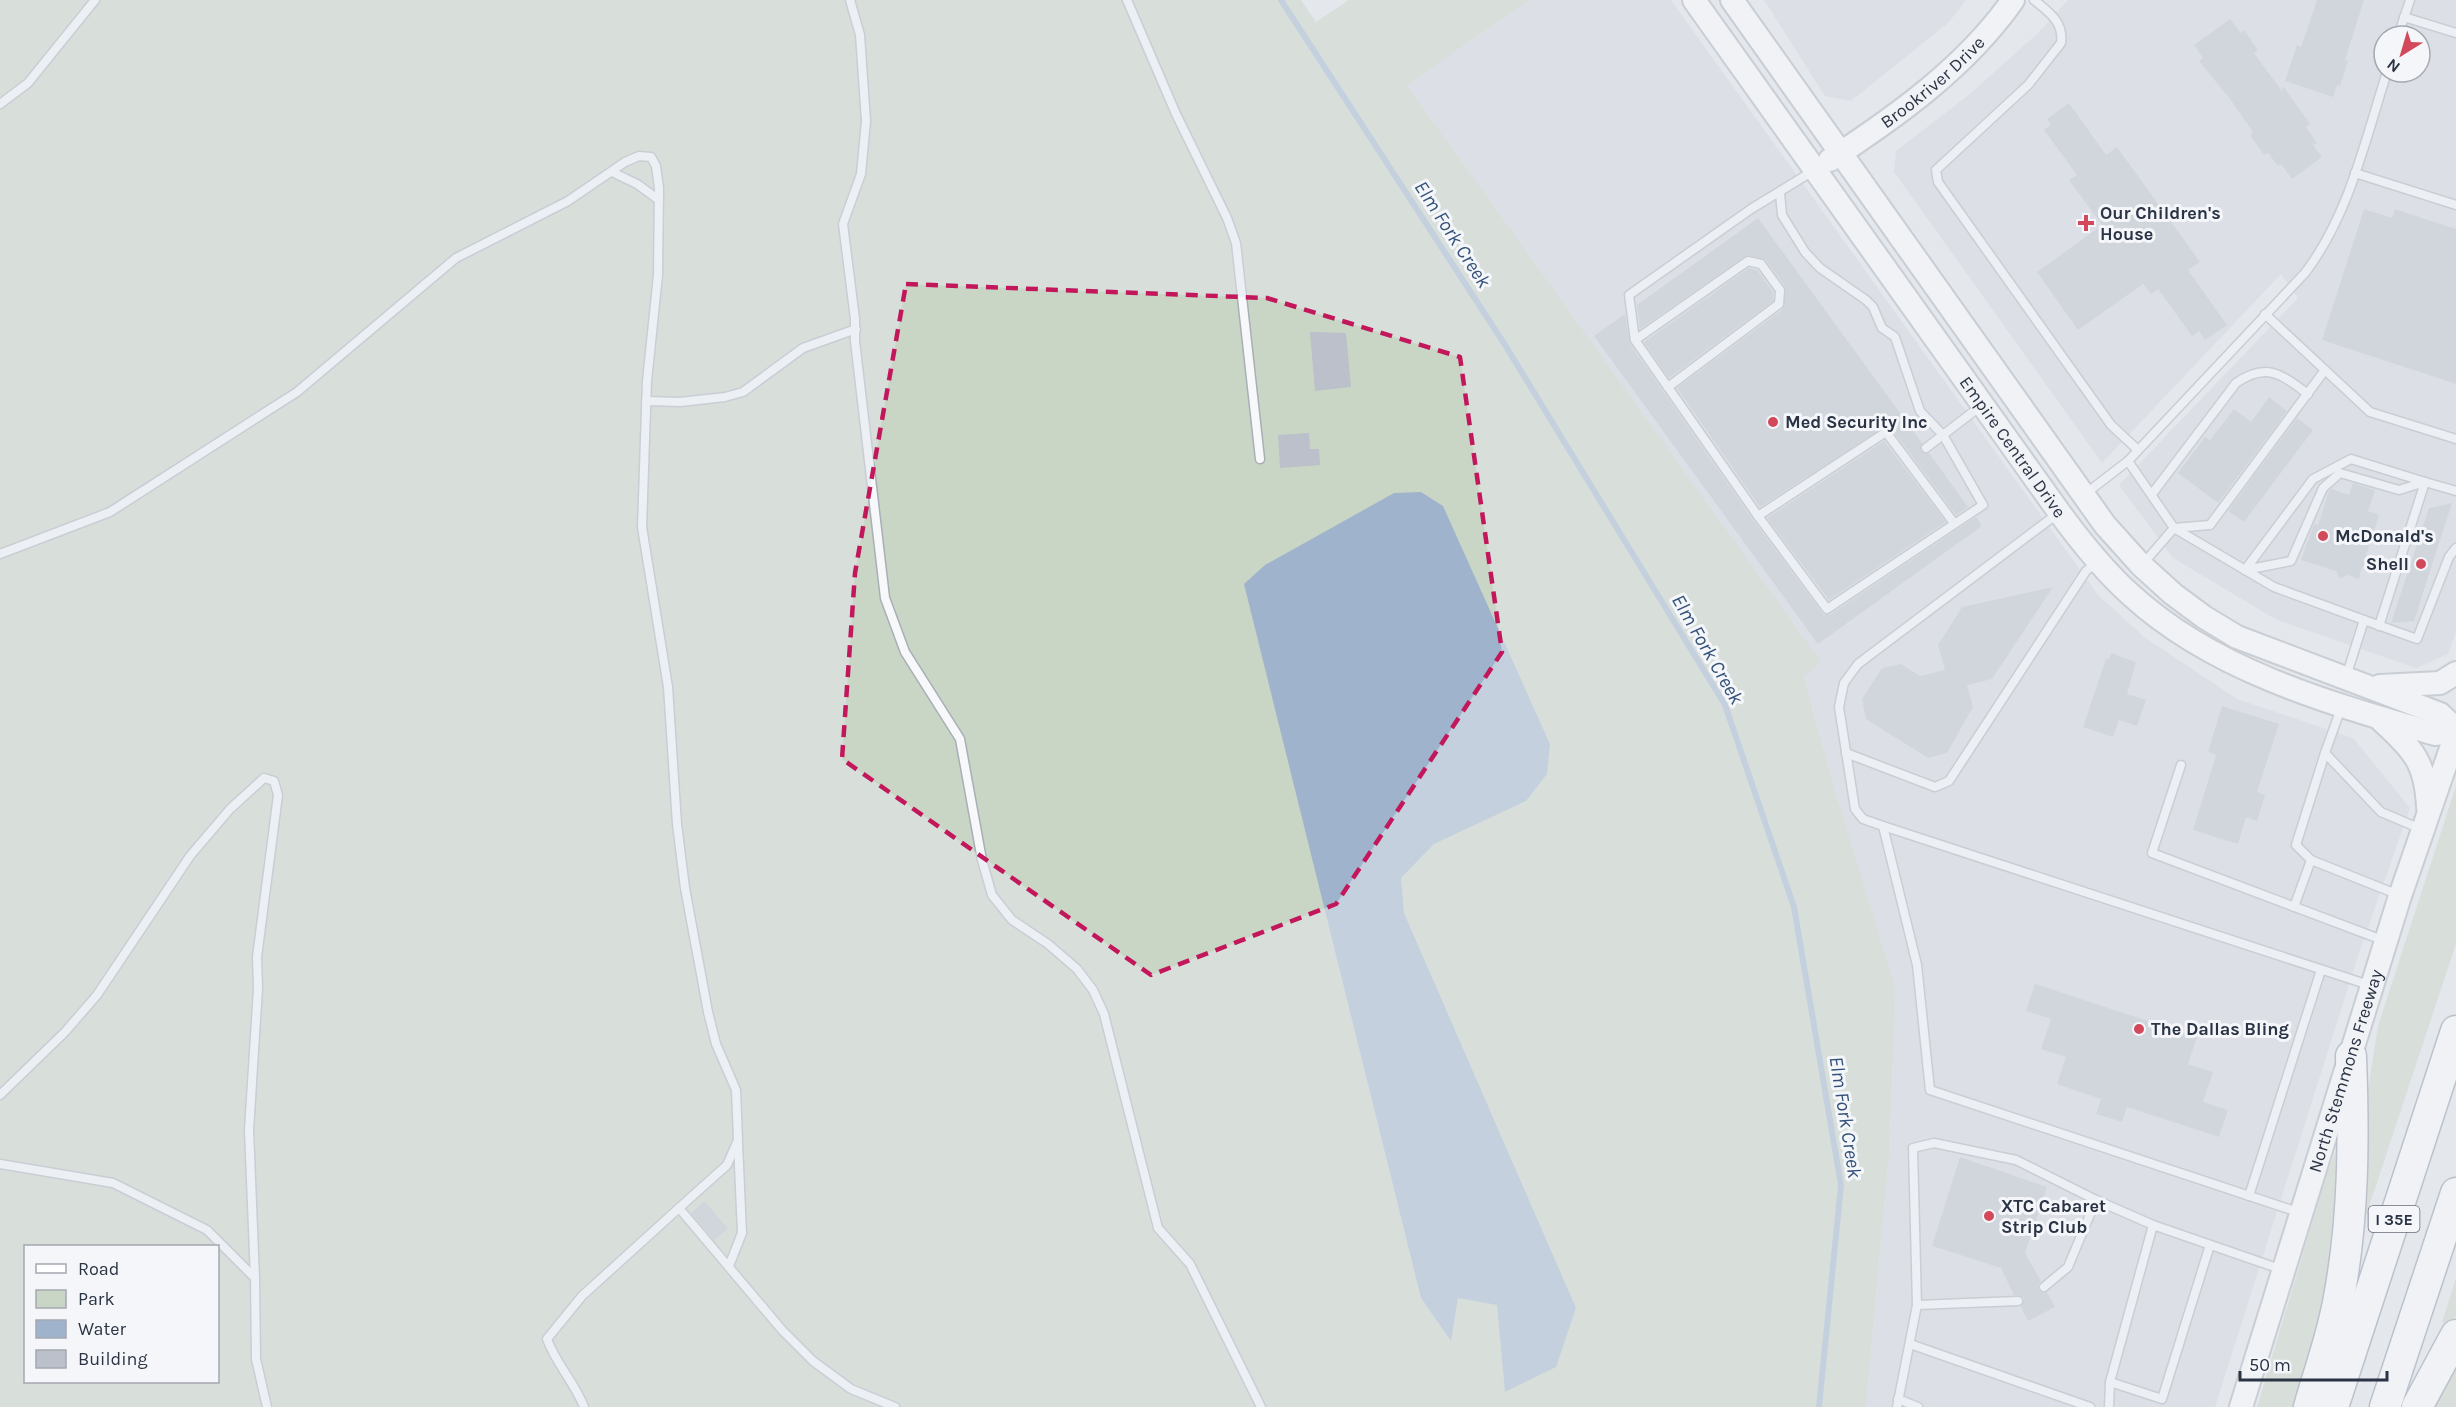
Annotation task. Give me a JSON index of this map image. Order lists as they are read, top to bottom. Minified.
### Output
{"streets":{"highway":["I 35E"],"street":["Brookriver Drive","Empire Central Drive","North Stemmons Freeway"]},"crossings":[["Brookriver Drive","Empire Central Drive"],["Empire Central Drive","North Stemmons Freeway"]],"water":["Elm Fork Creek"],"places":{"health":["Our Children's House"],"other":["Med Security Inc","McDonald's","Shell","The Dallas Bling","XTC Cabaret Strip Club"]},"legend":["Road","Park","Water","Building"],"scale_bar":"50 m","north":"bottom left"}
